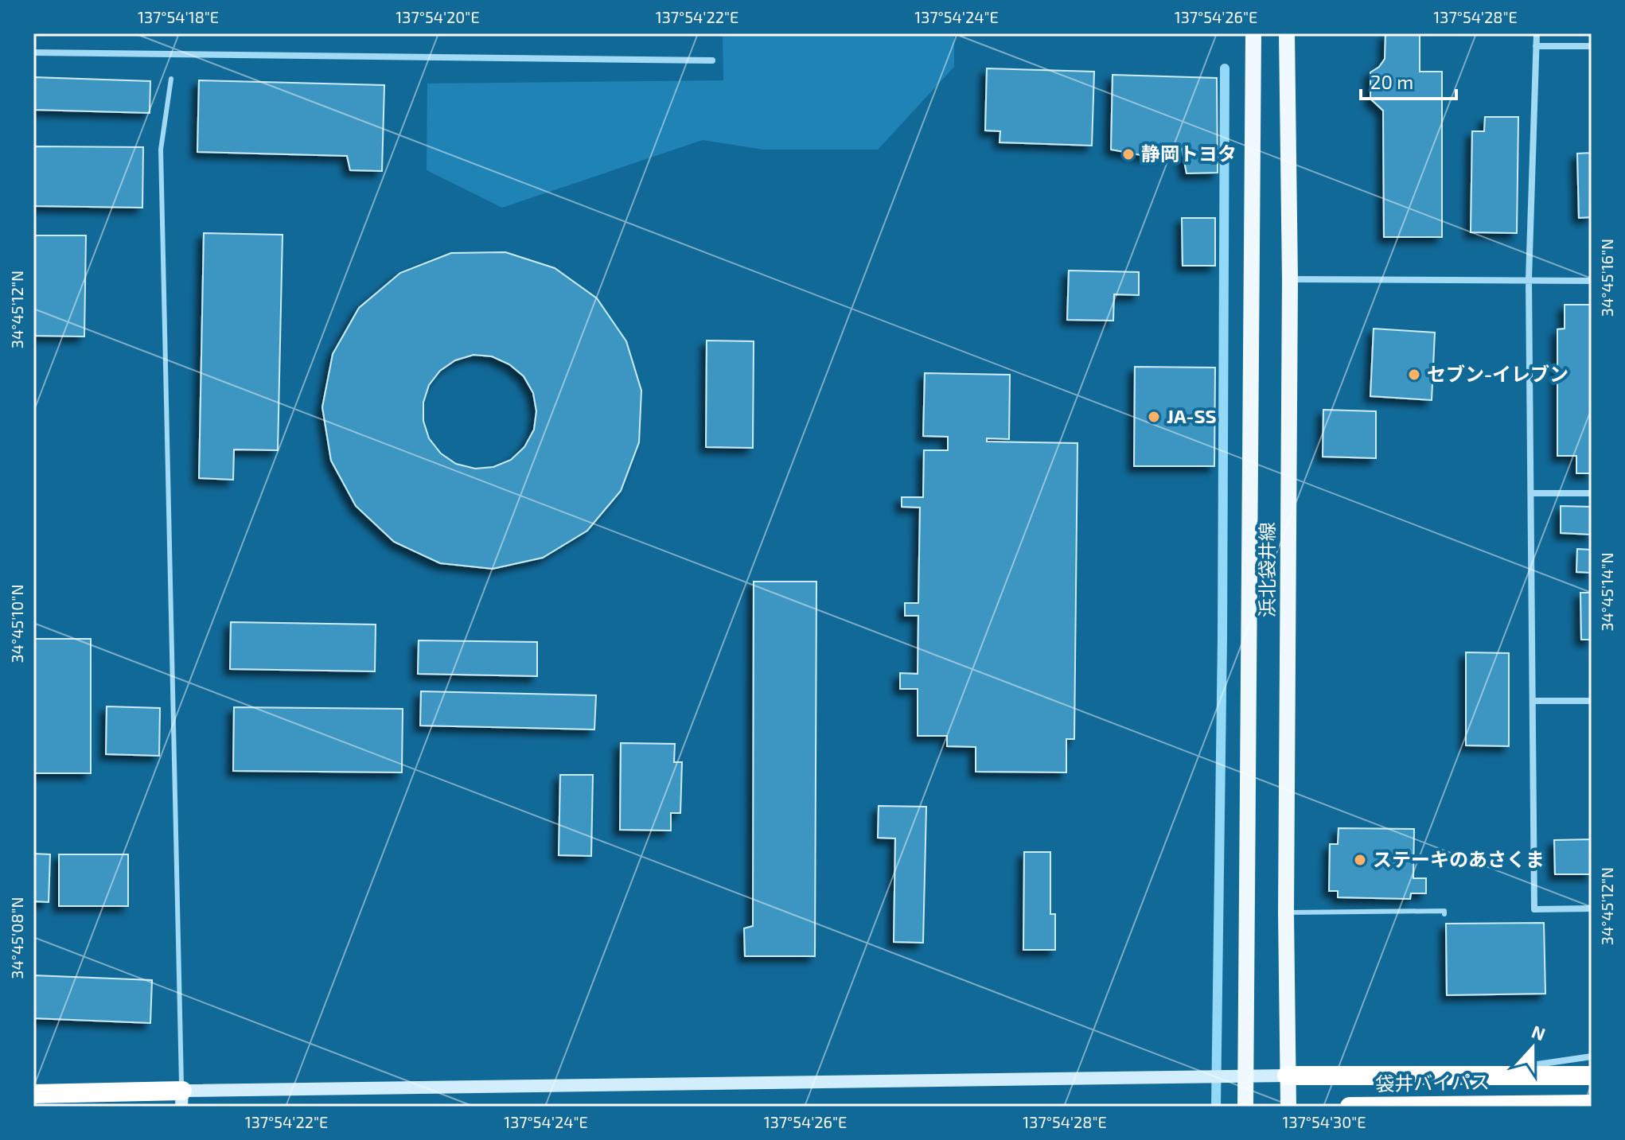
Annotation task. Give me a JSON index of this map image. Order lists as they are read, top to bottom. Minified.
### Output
{"streets":{"highway":["袋井バイパス"],"main road":["浜北袋井線"]},"places":["静岡トヨタ","セブン-イレブン","JA-SS","ステーキのあさくま"],"scale_bar":"20 m","north":"top","coordinates":["137°54'18\"E","137°54'20\"E","137°54'22\"E","137°54'24\"E","137°54'26\"E","137°54'28\"E","34°45'16\"N","34°45'12\"N","34°45'14\"N","34°45'10\"N","34°45'08\"N","137°54'30\"E"]}
